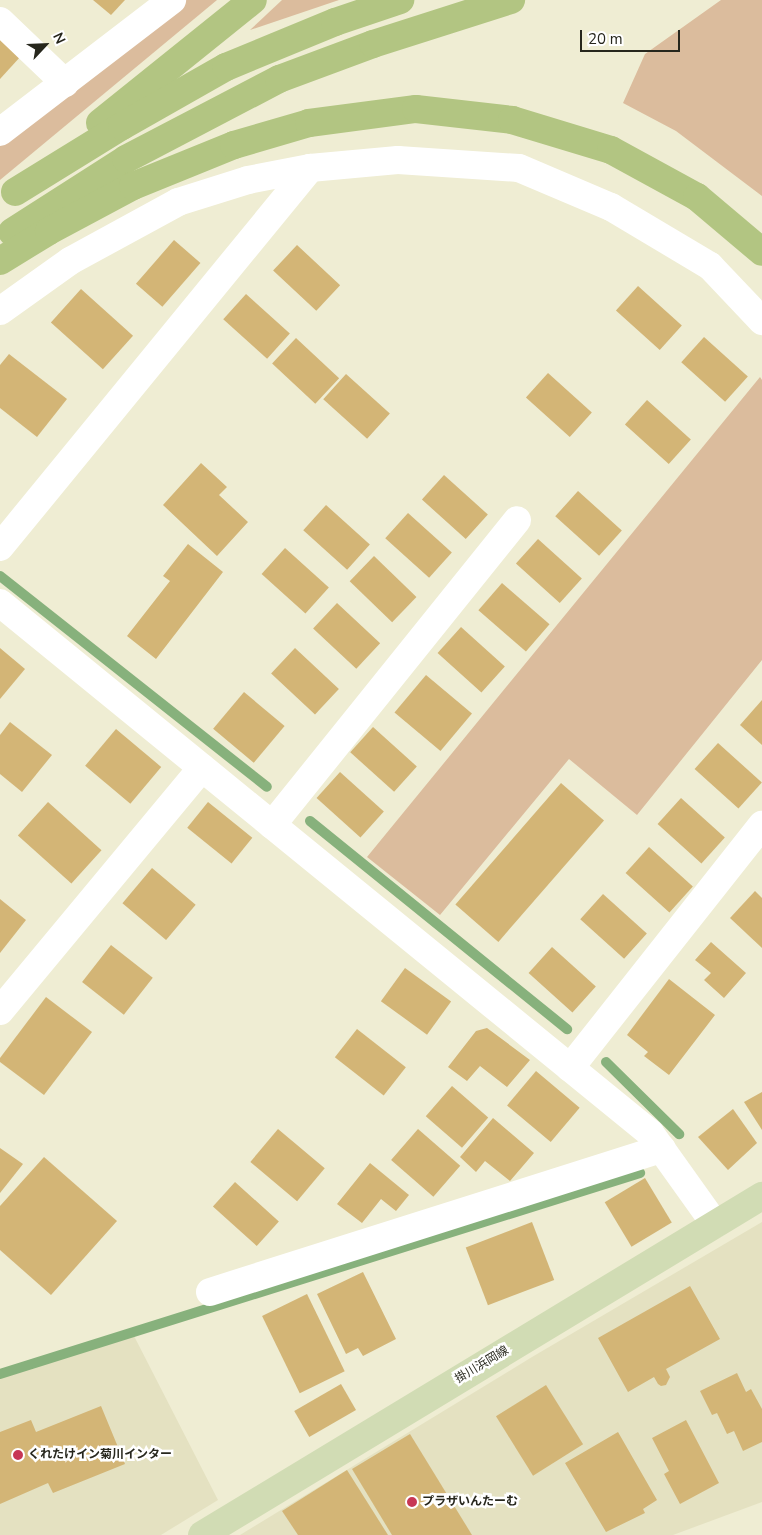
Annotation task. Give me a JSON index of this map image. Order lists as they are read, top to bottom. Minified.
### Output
{"streets":{"main road":["掛川浜岡線"]},"places":["くれたけイン菊川インター","プラザいんたーむ"],"scale_bar":"20 m","north":"top right"}
